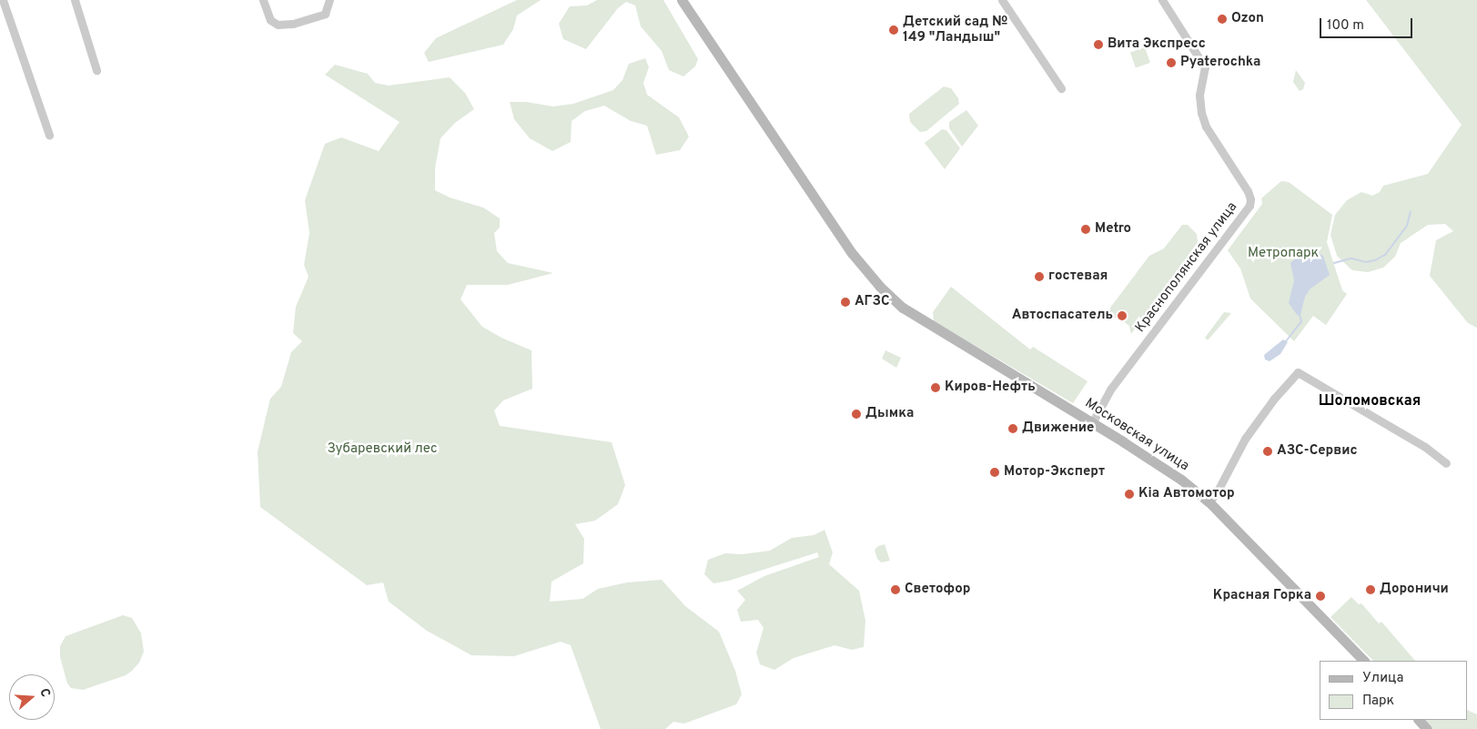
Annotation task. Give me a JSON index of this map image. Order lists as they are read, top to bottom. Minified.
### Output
{"streets":{"main road":["Московская улица"],"street":["Краснополянская улица"]},"crossings":[["Краснополянская улица","Московская улица"]],"districts":["Шоломовская"],"parks":["Метропарк","Зубаревский лес"],"places":["Ozon","Детский сад № 149 \"Ландыш\"","Вита Экспресс","Pyaterochka","Metro","гостевая","АГЗС","Автоспасатель","Киров-Нефть","Дымка","Движение","АЗС-Сервис","Мотор-Эксперт","Kia Автомотор","Светофор","Дороничи","Красная Горка"],"legend":["Улица","Парк"],"scale_bar":"100 m","north":"right"}
